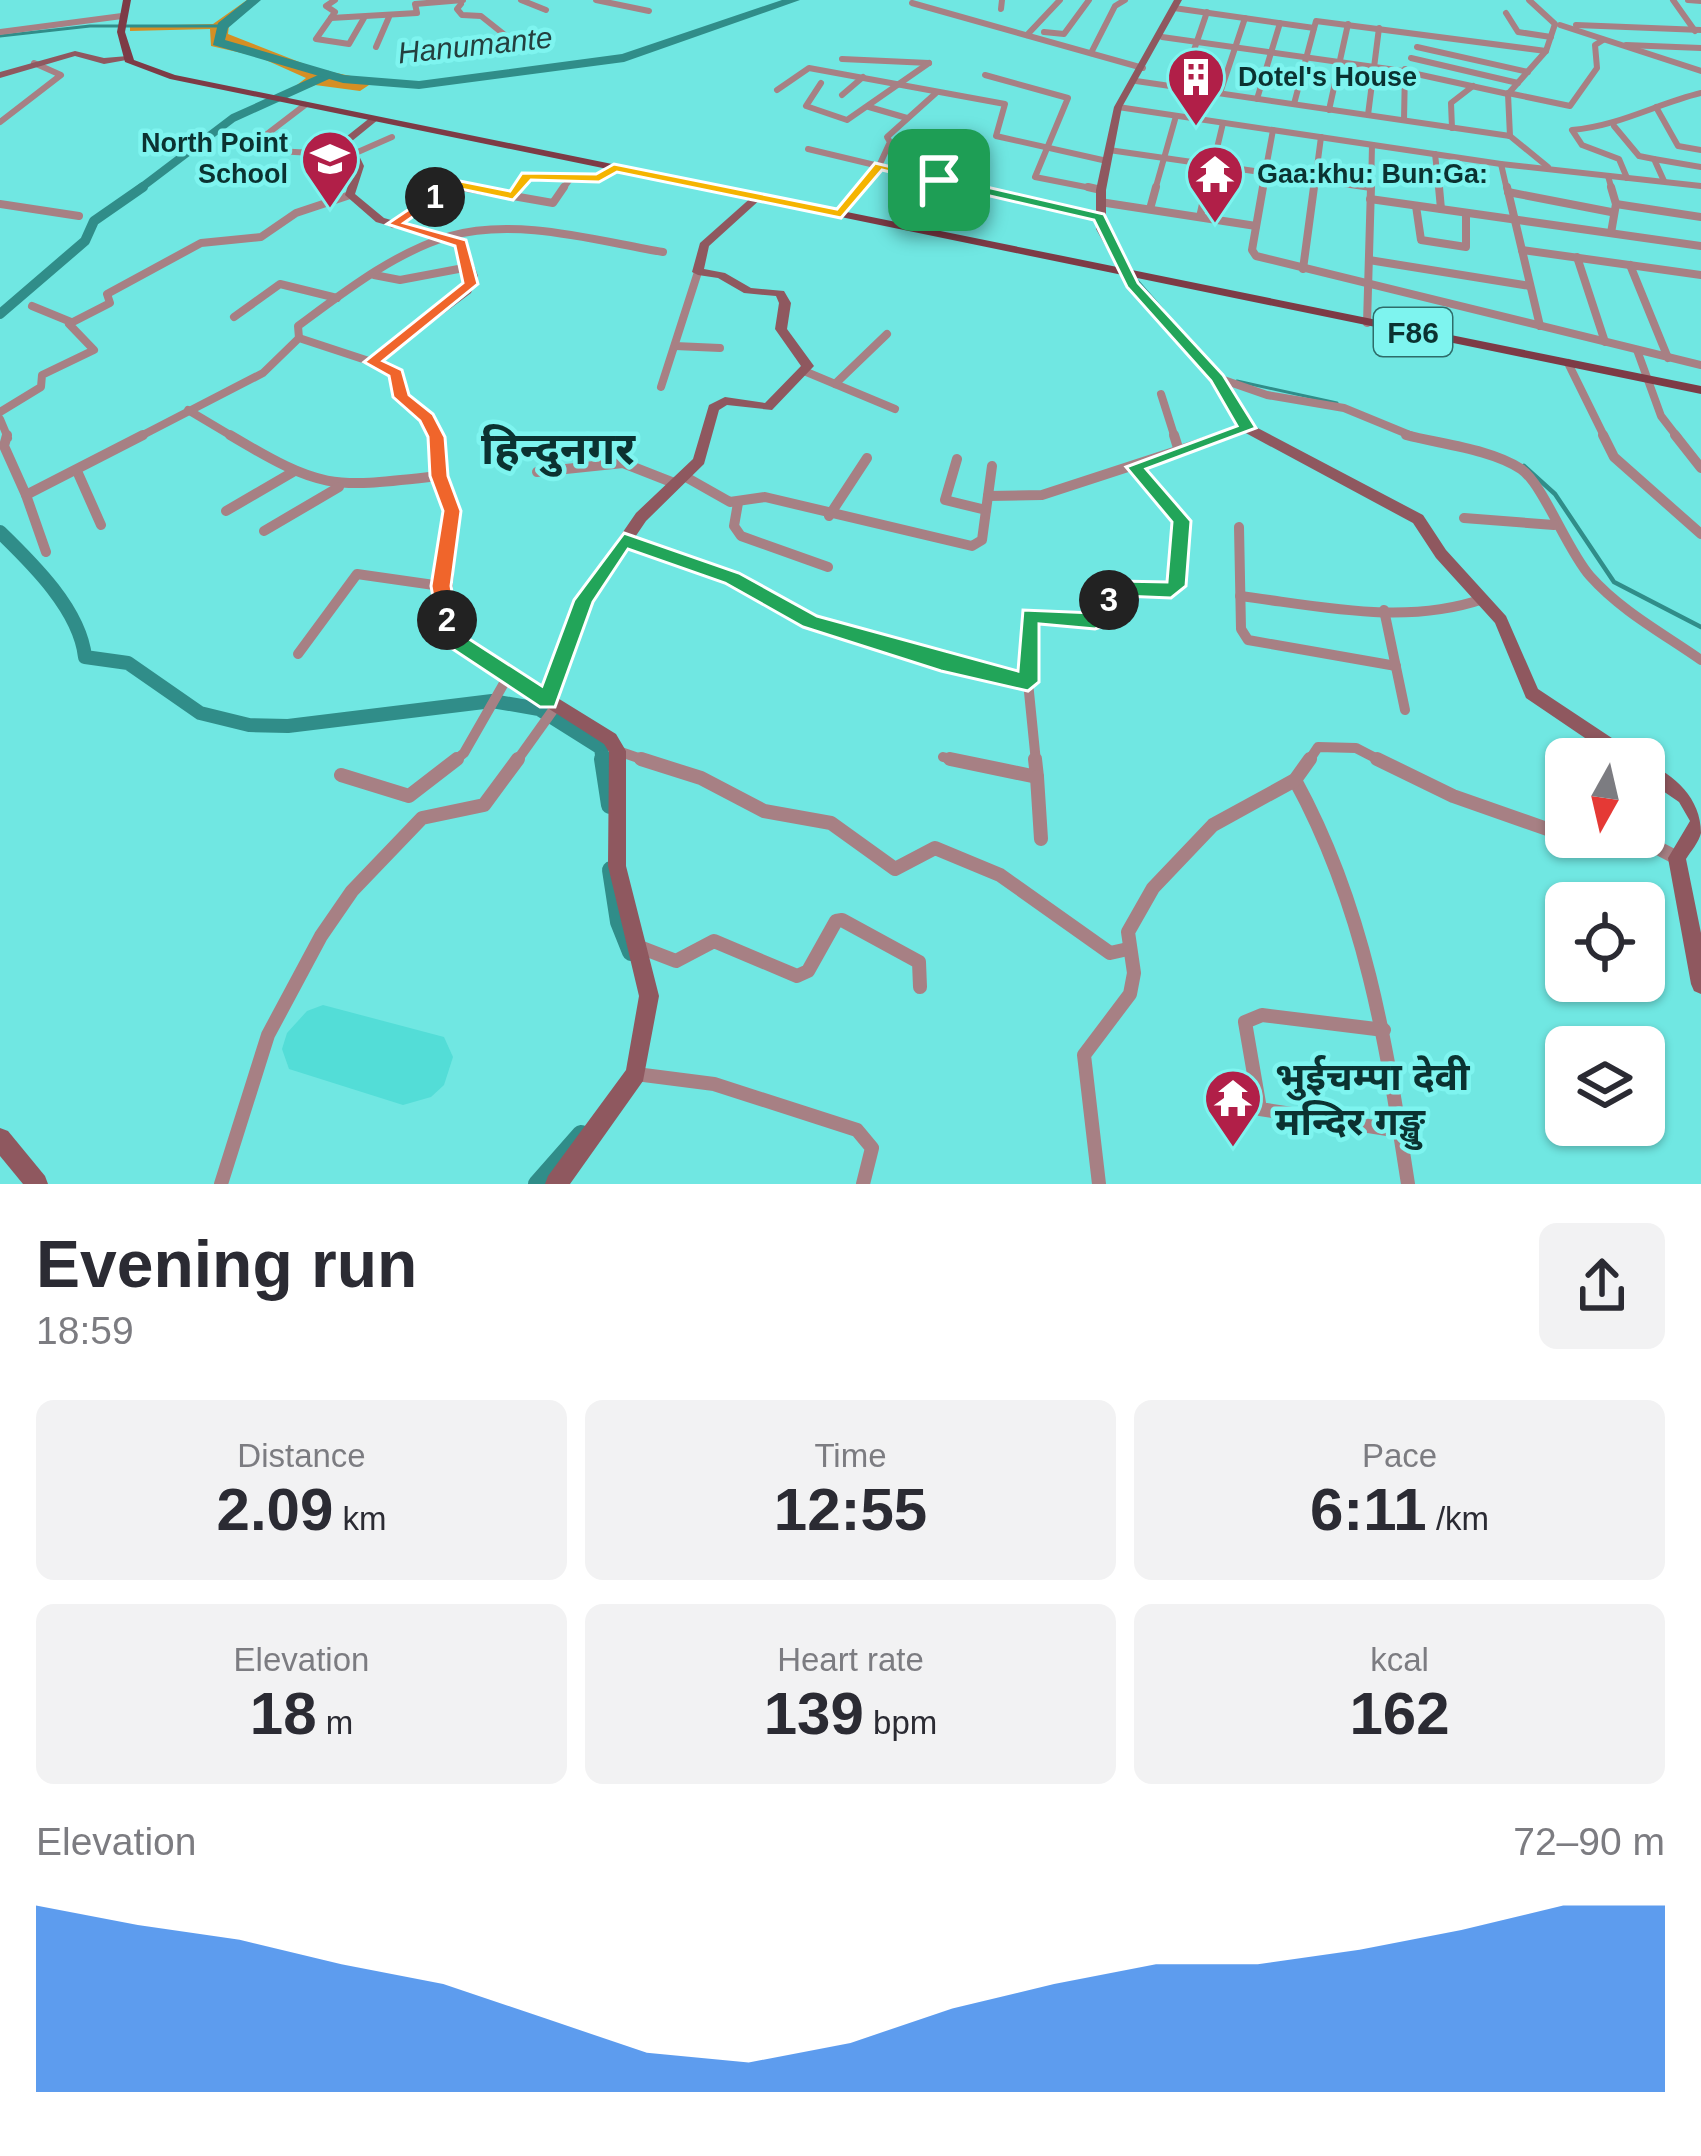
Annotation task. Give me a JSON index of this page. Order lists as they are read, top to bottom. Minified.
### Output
{"streets":{"main road":["F86"]},"districts":["हिन्दुनगर"],"water":["Hanumante"],"places":{"building":["Dotel's House"],"school or university":["North Point School"],"temple":["Gaa:khu: Bun:Ga:","भुईचम्पा देवी मन्दिर गङ्खु"]},"north":"bottom","page":{"pins":["1","3","2"],"heading":["Evening run","18:59"],"stats":[["Distance","2.09 km"],["Time","12:55"],["Pace","6:11 /km"],["Elevation","18 m"],["Heart rate","139 bpm"],["kcal","162"]],"chart":["Elevation","72–90 m"]}}
